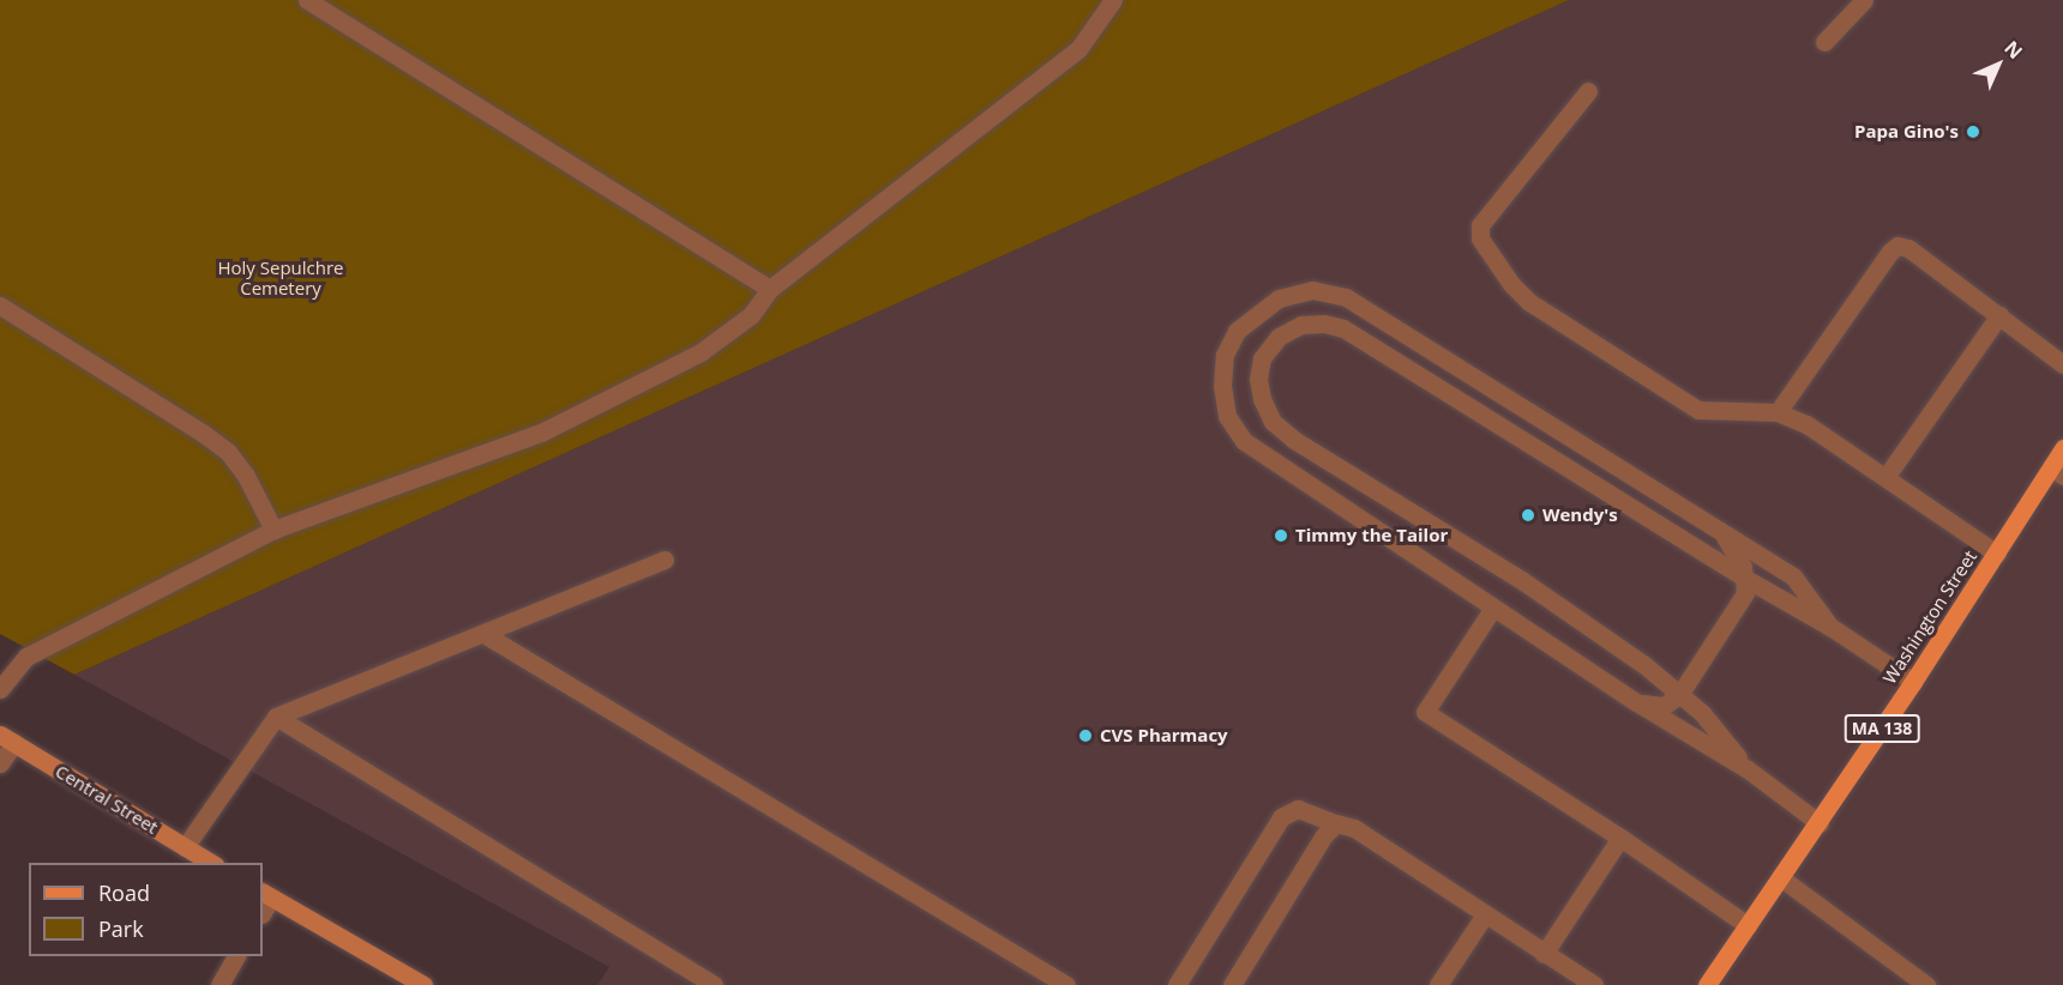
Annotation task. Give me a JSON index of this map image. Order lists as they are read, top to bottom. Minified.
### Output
{"streets":{"main road":["Washington Street","MA 138","Central Street"]},"parks":["Holy Sepulchre Cemetery"],"places":["Papa Gino's","Wendy's","Timmy the Tailor","CVS Pharmacy"],"legend":["Road","Park"],"north":"top right"}
